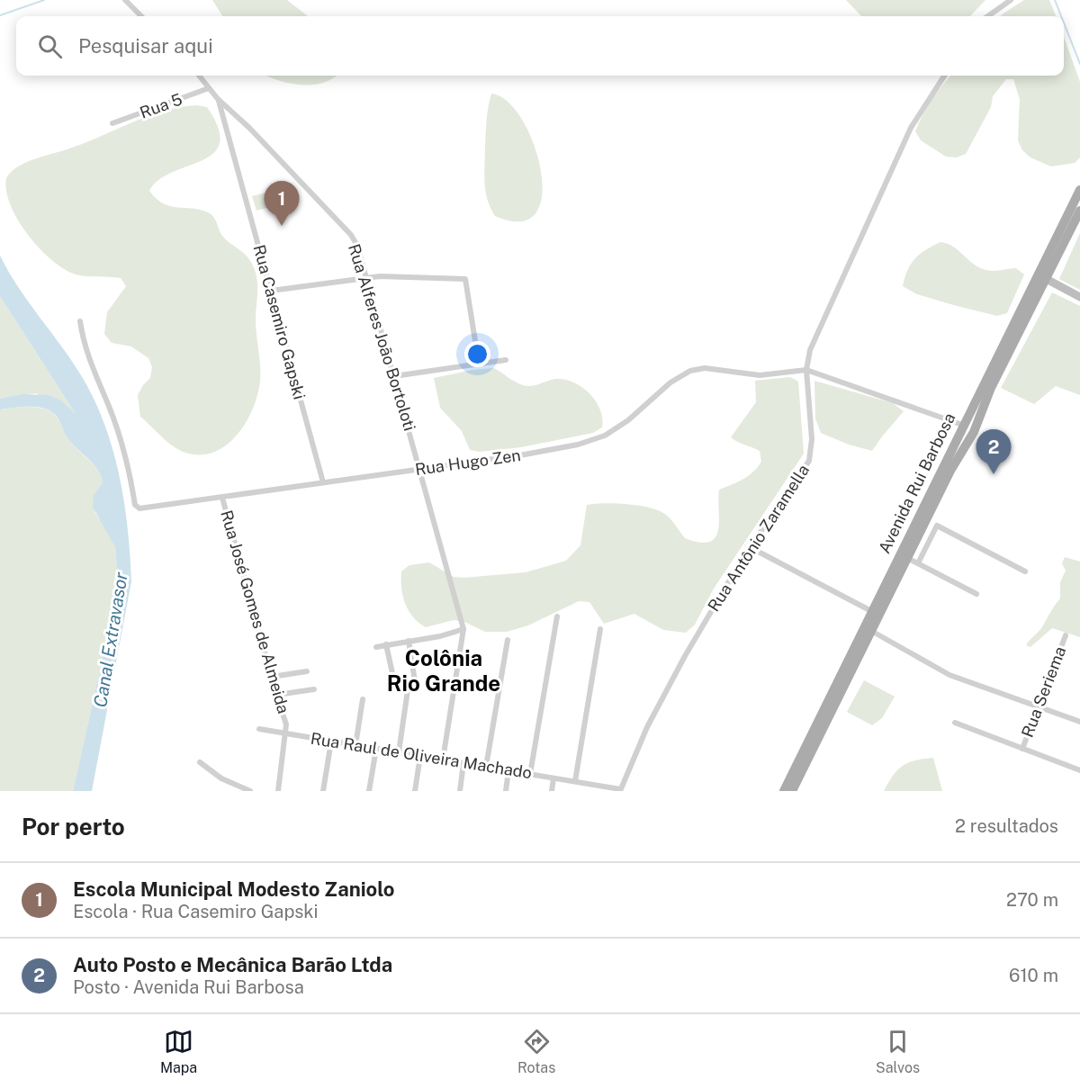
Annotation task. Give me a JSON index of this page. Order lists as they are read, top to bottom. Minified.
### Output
{"streets":{"main road":["Avenida Rui Barbosa"],"street":["Rua 5","Rua Casemiro Gapski","Rua Alferes João Bortoloti","Rua Hugo Zen","Rua Antônio Zaramella","Rua José Gomes de Almeida","Rua Seriema","Rua Raul de Oliveira Machado"]},"crossings":[["Rua 5","Rua Alferes João Bortoloti"],["Rua Casemiro Gapski","Rua Alferes João Bortoloti"],["Rua Casemiro Gapski","Rua Hugo Zen"],["Rua Alferes João Bortoloti","Rua Hugo Zen"],["Rua Hugo Zen","Avenida Rui Barbosa"],["Rua Hugo Zen","Rua Antônio Zaramella"],["Rua Hugo Zen","Rua José Gomes de Almeida"],["Rua Antônio Zaramella","Rua Raul de Oliveira Machado"],["Rua José Gomes de Almeida","Rua Raul de Oliveira Machado"]],"districts":["Colônia Rio Grande"],"water":["Canal Extravasor"],"page":{"search":"Pesquisar aqui","pins":["1","2"],"heading":["Por perto","2 resultados"],"list":[{"mark":"1","name":"Escola Municipal Modesto Zaniolo","note":"Escola · Rua Casemiro Gapski","value":"270 m"},{"mark":"2","name":"Auto Posto e Mecânica Barão Ltda","note":"Posto · Avenida Rui Barbosa","value":"610 m"}],"nav":["Mapa","Rotas","Salvos"]}}
